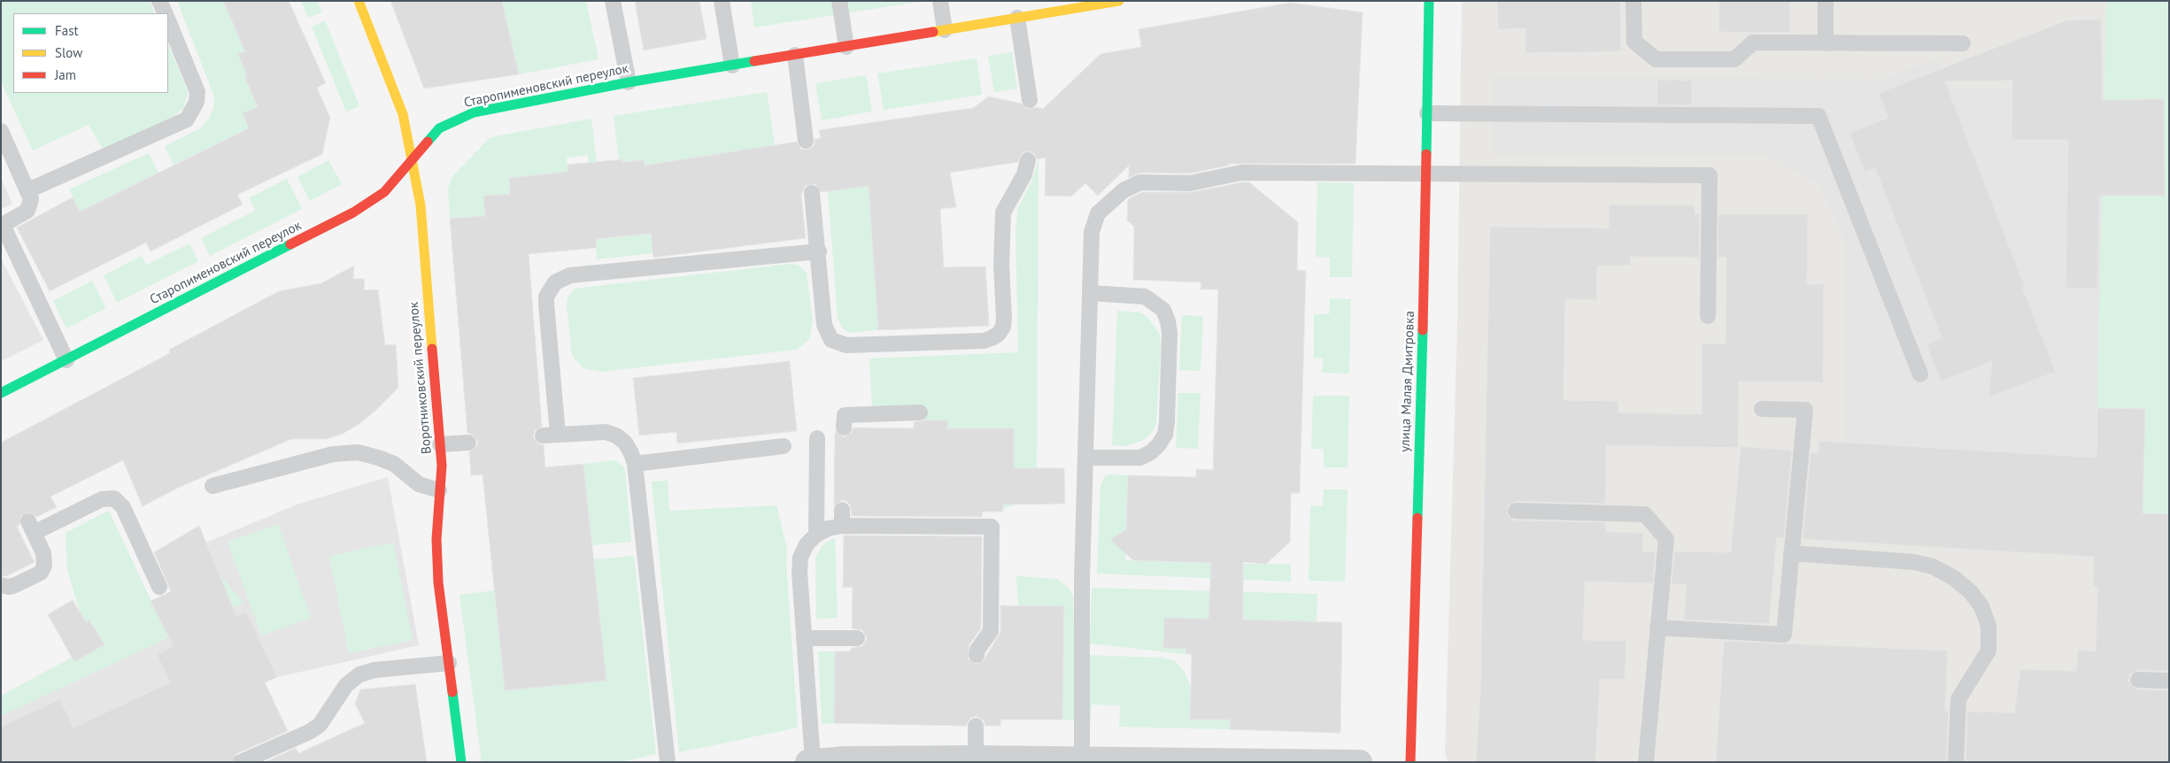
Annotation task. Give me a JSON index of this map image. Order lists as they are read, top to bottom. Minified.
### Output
{"streets":{"street":["Старопименовский переулок","Воротниковский переулок","улица Малая Дмитровка"]},"crossings":[["Старопименовский переулок","Воротниковский переулок"]],"legend":["Fast","Slow","Jam"]}
